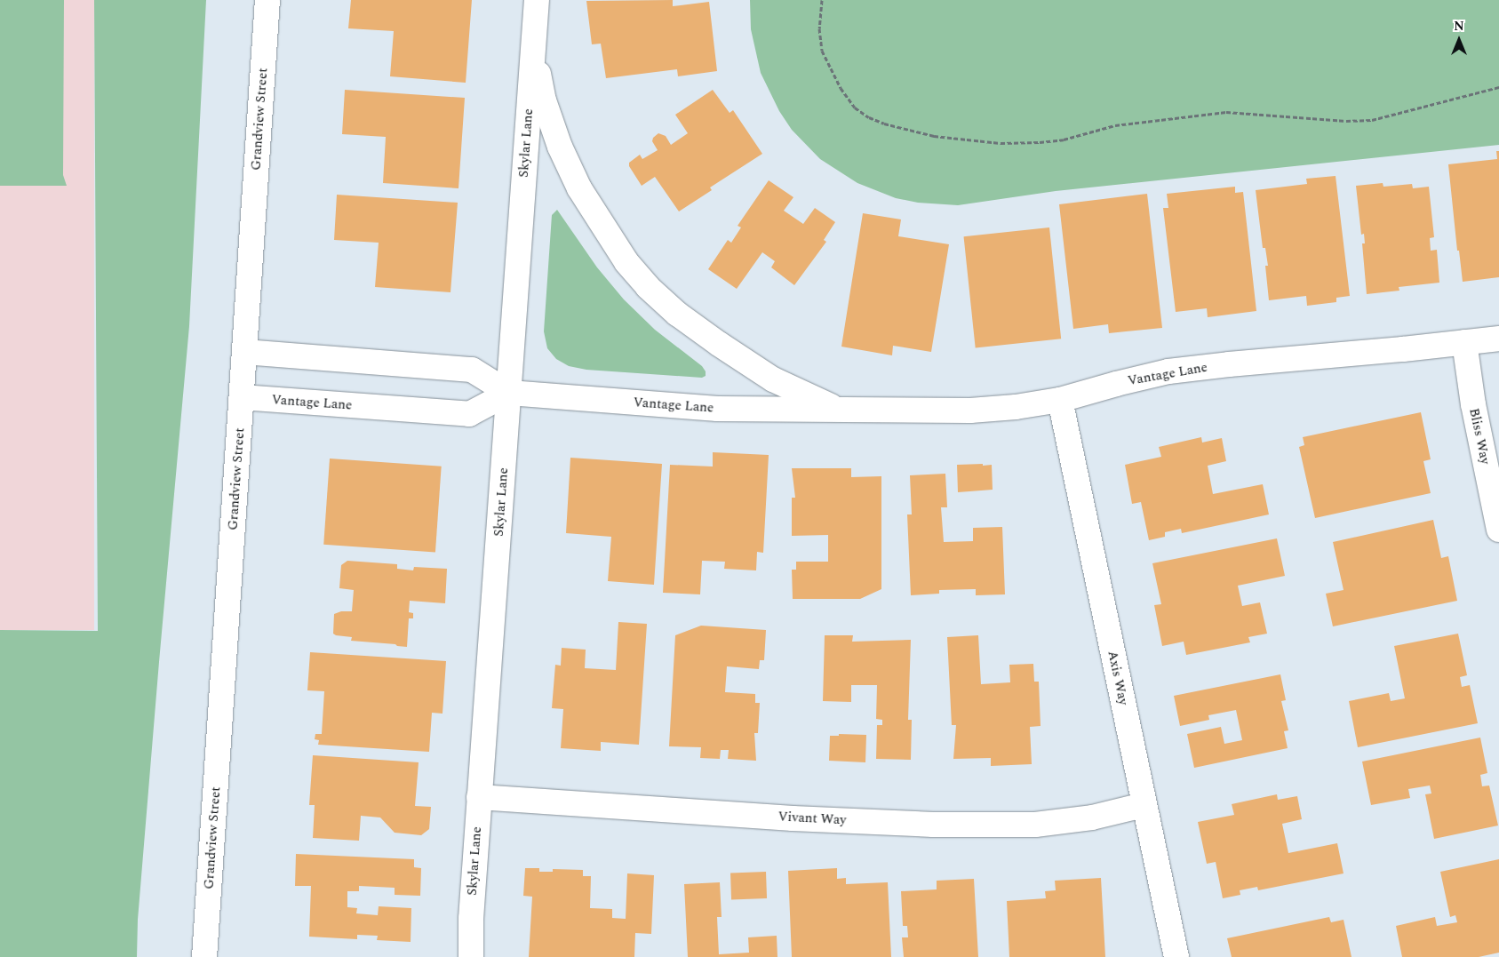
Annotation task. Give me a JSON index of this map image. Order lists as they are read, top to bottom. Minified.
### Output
{"streets":{"street":["Grandview Street","Skylar Lane","Vantage Lane","Bliss Way","Axis Way","Vivant Way"]},"crossings":[["Grandview Street","Vantage Lane"],["Skylar Lane","Vantage Lane"],["Skylar Lane","Vivant Way"],["Vantage Lane","Bliss Way"],["Vantage Lane","Axis Way"],["Axis Way","Vivant Way"]],"north":"top"}
